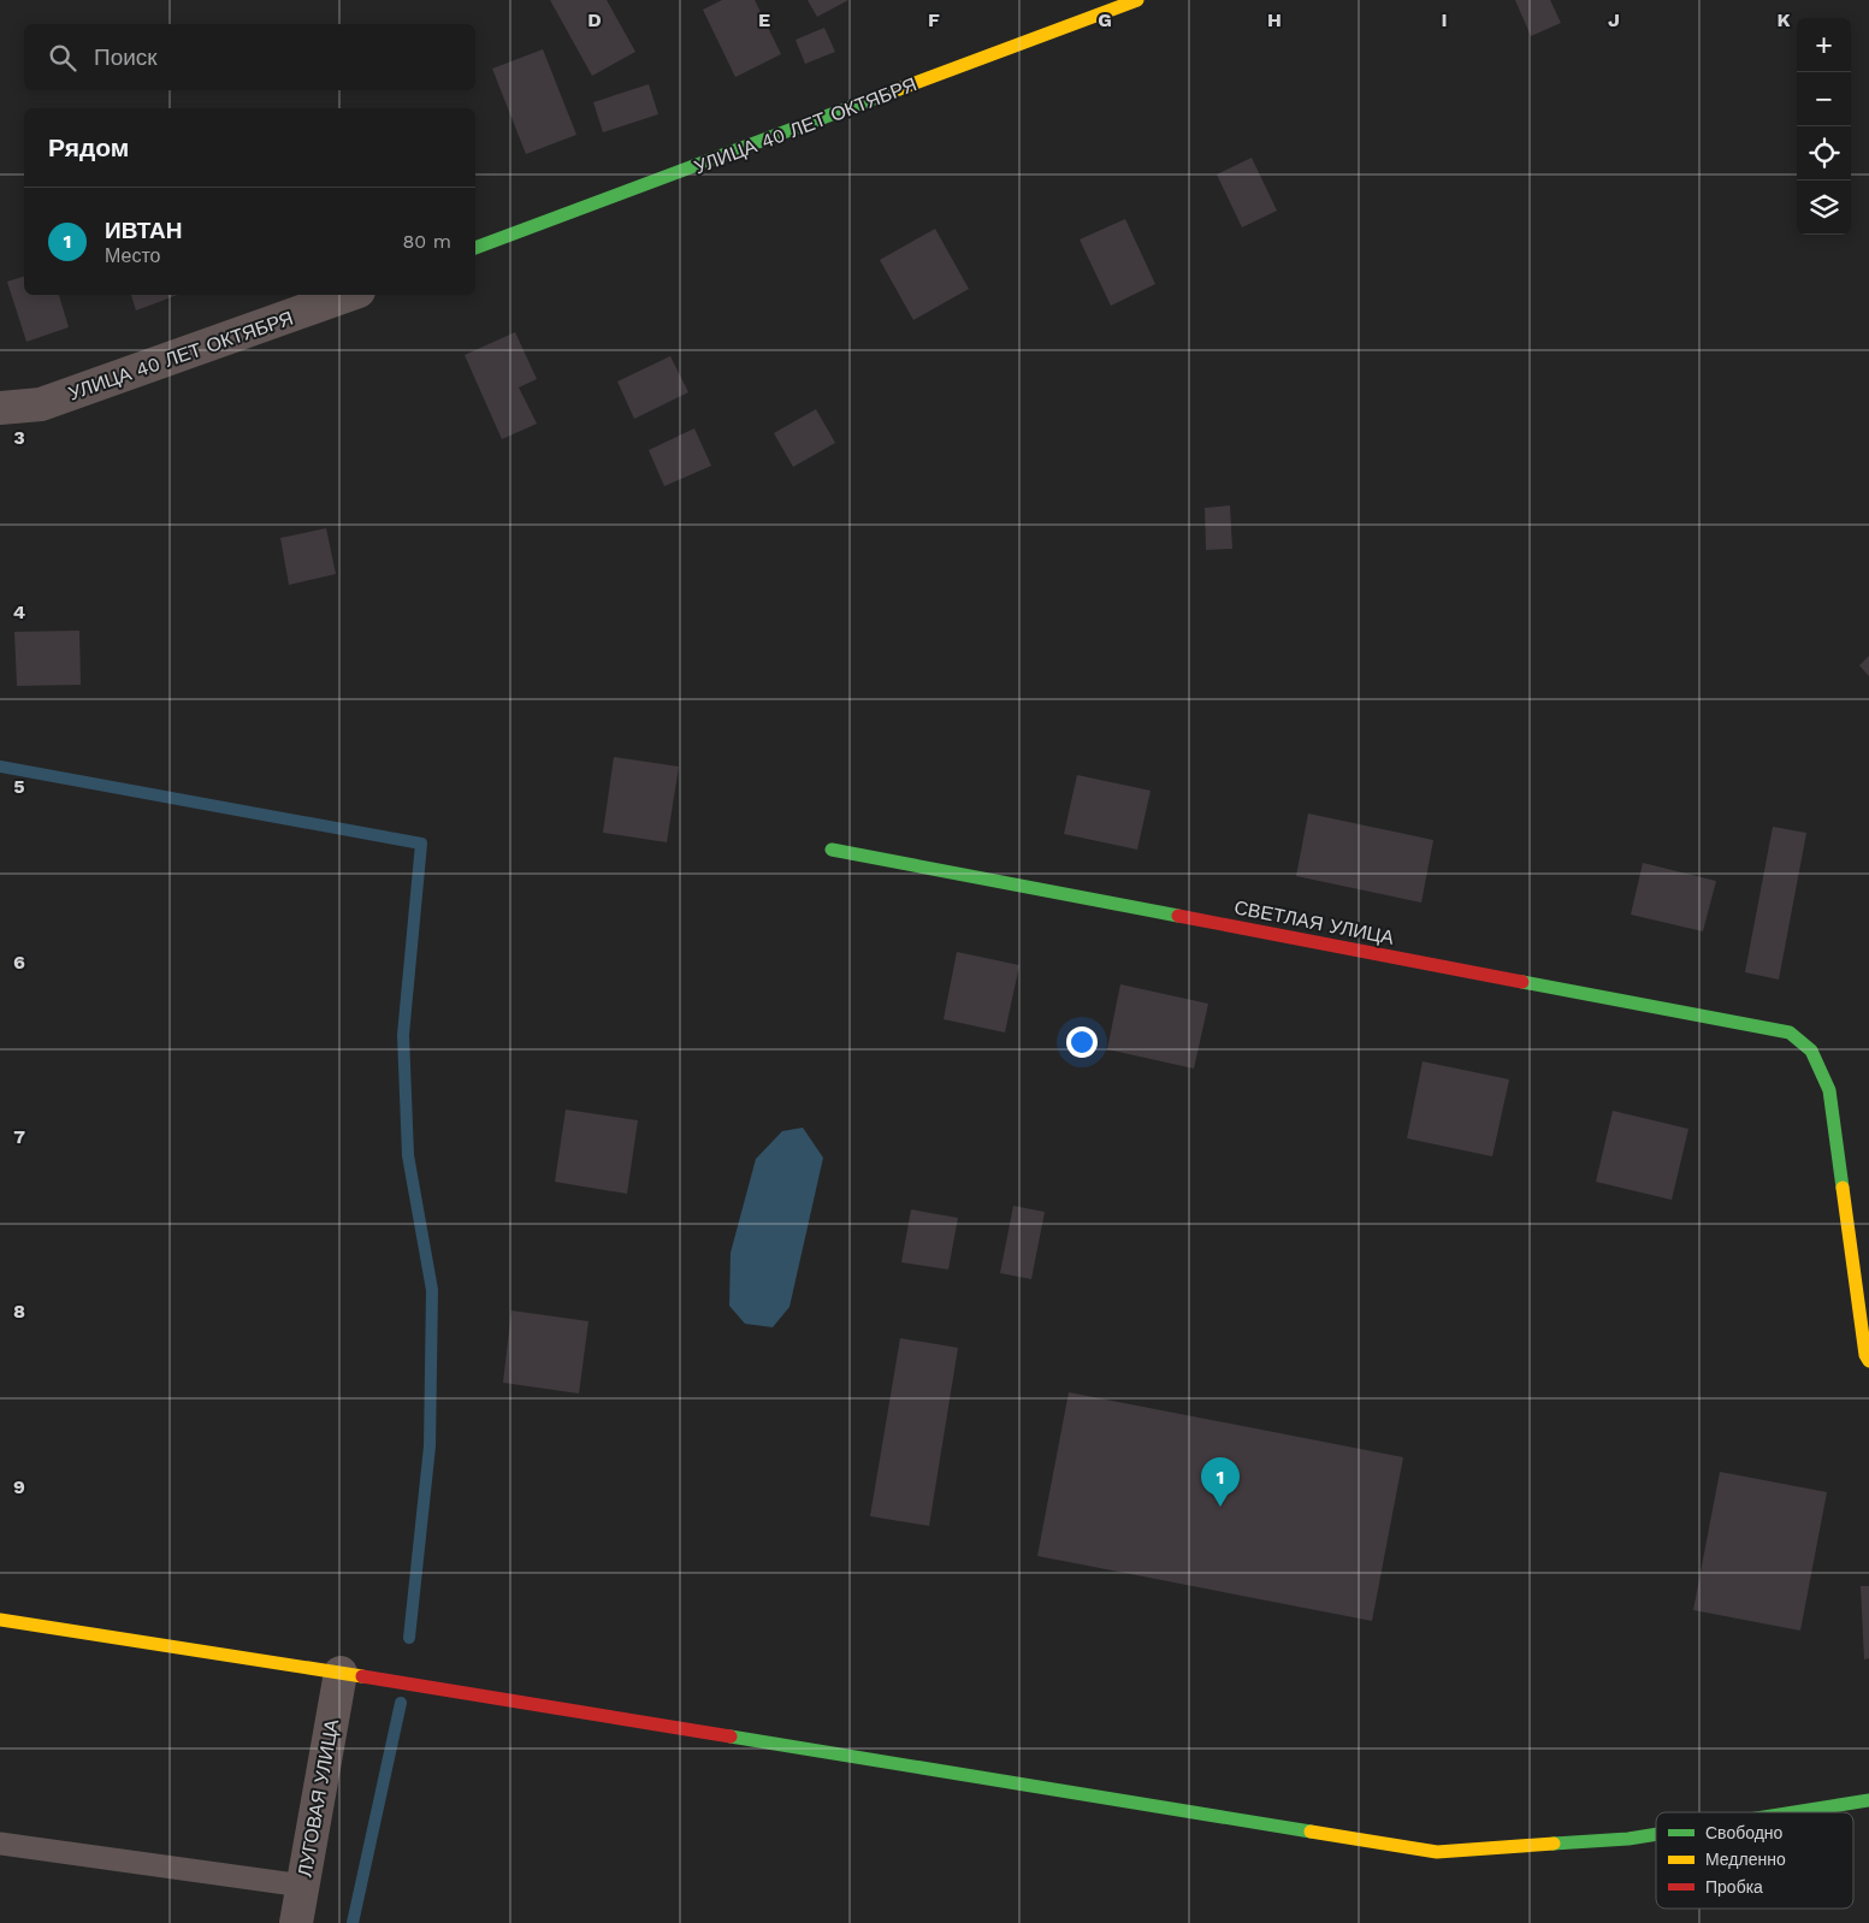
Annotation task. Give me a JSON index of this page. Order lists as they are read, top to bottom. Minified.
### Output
{"streets":{"street":["УЛИЦА 40 ЛЕТ ОКТЯБРЯ","СВЕТЛАЯ УЛИЦА","ЛУГОВАЯ УЛИЦА"]},"legend":["Свободно","Медленно","Пробка"],"page":{"map_buttons":["+","−"],"search":"Поиск","heading":"Рядом","list":[{"mark":"1","name":"ИВТАН","note":"Место","value":"80 m"}],"pins":"1"},"grid":{"columns":["D","E","F","G","H","I","J","K"],"rows":["3","4","5","6","7","8","9"]}}
